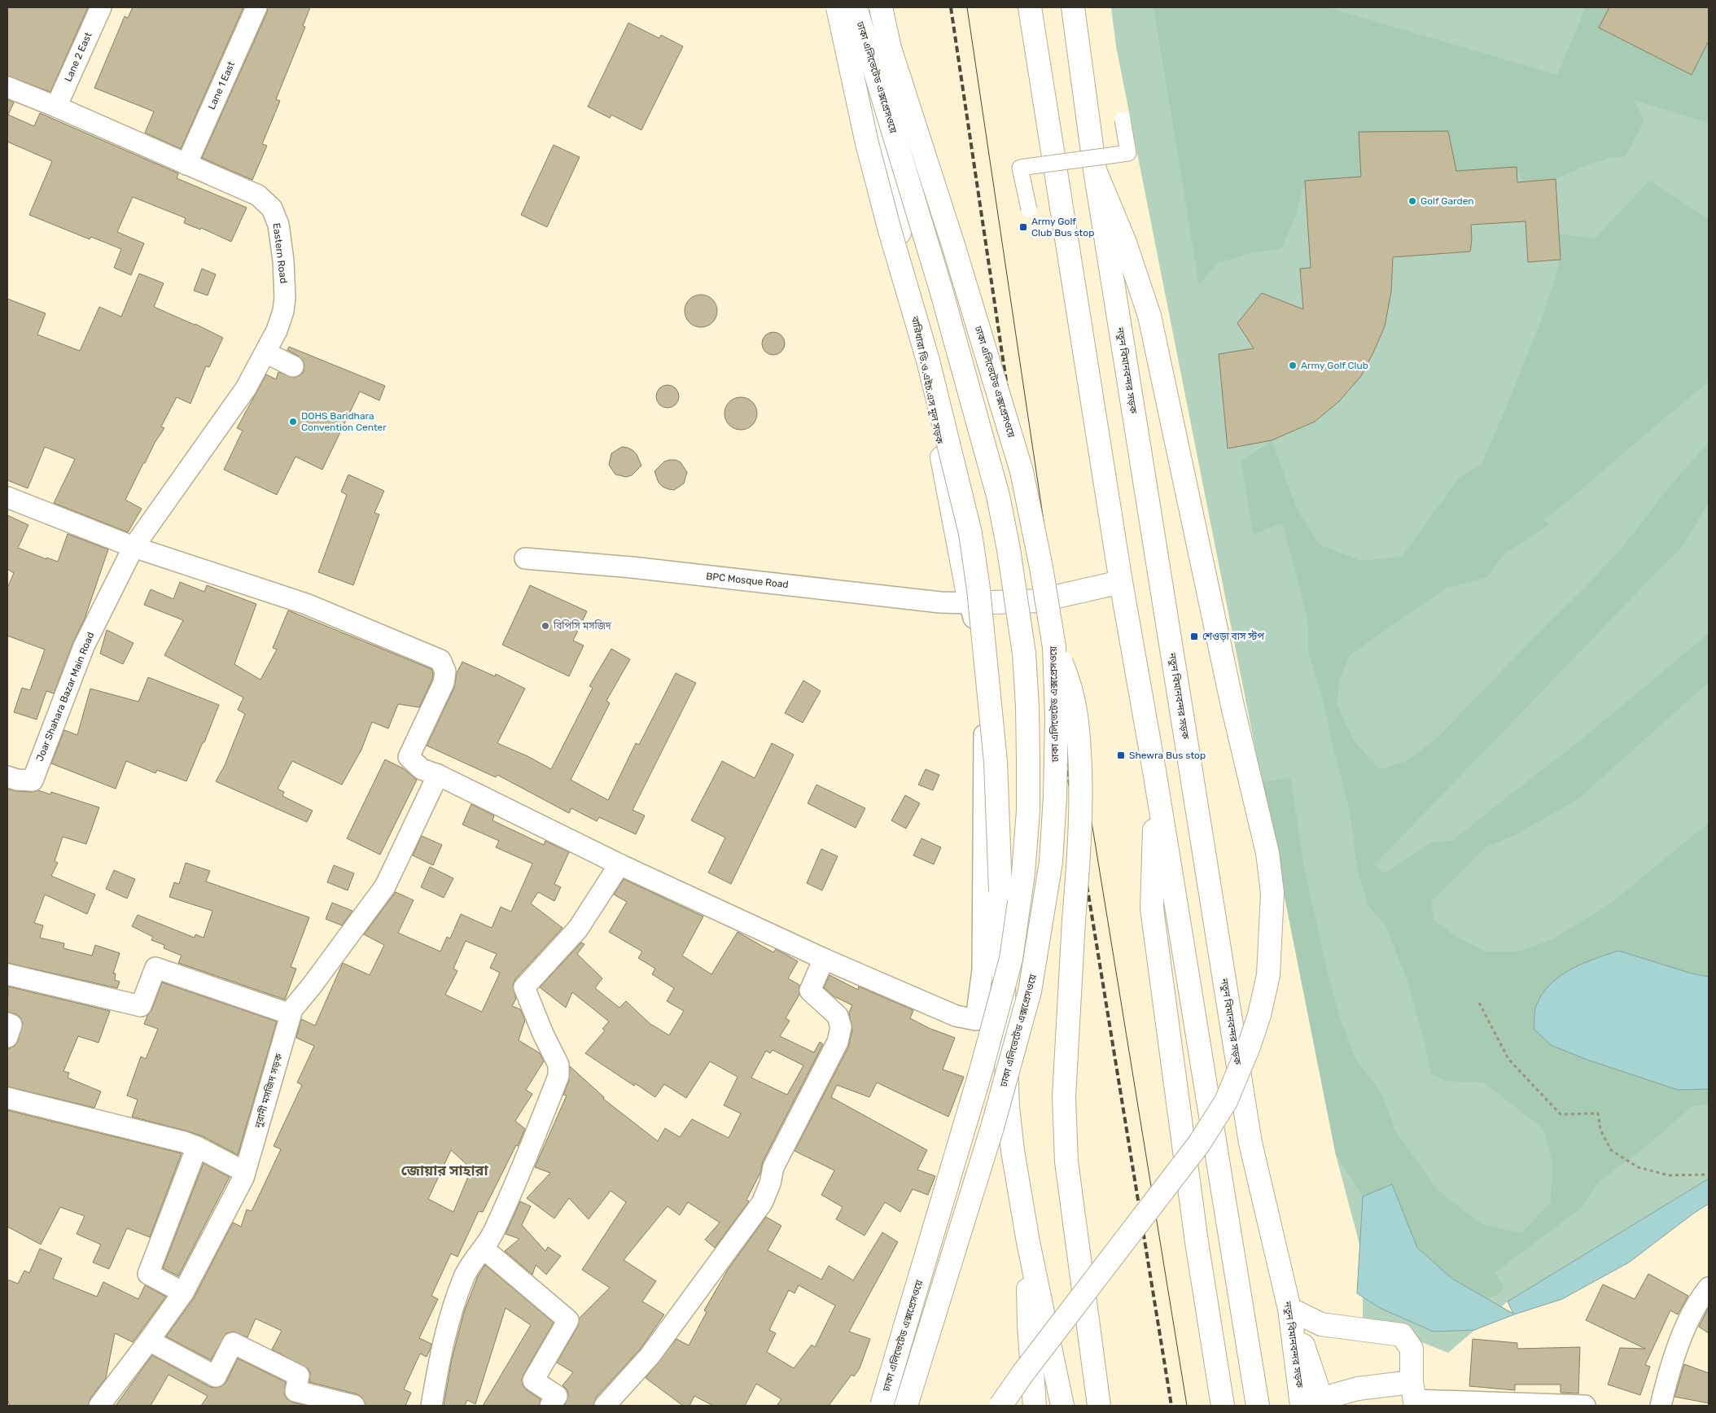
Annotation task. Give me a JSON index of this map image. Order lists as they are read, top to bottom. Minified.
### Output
{"streets":{"main road":["ঢাকা এলিভেটেড এক্সপ্রেসওয়ে","নতুন বিমানবন্দর সড়ক","বারিধারা ডি.ও.এইচ.এস মূল সড়ক"],"street":["Lane 2 East","Lane 1 East","Eastern Road","BPC Mosque Road","Joar Shahara Bazar Main Road","নুরানী মসজিদ সড়ক"]},"crossings":[["Lane 2 East","Eastern Road"],["Lane 1 East","Eastern Road"],["Eastern Road","Joar Shahara Bazar Main Road"],["বারিধারা ডি.ও.এইচ.এস মূল সড়ক","BPC Mosque Road"]],"districts":["জোয়ার সাহারা"],"places":{"other":["Golf Garden","Army Golf Club","DOHS Baridhara Convention Center","বিপিসি মসজিদ"],"transit":["Army Golf Club Bus stop","শেওড়া বাস স্টপ","Shewra Bus stop"]}}
